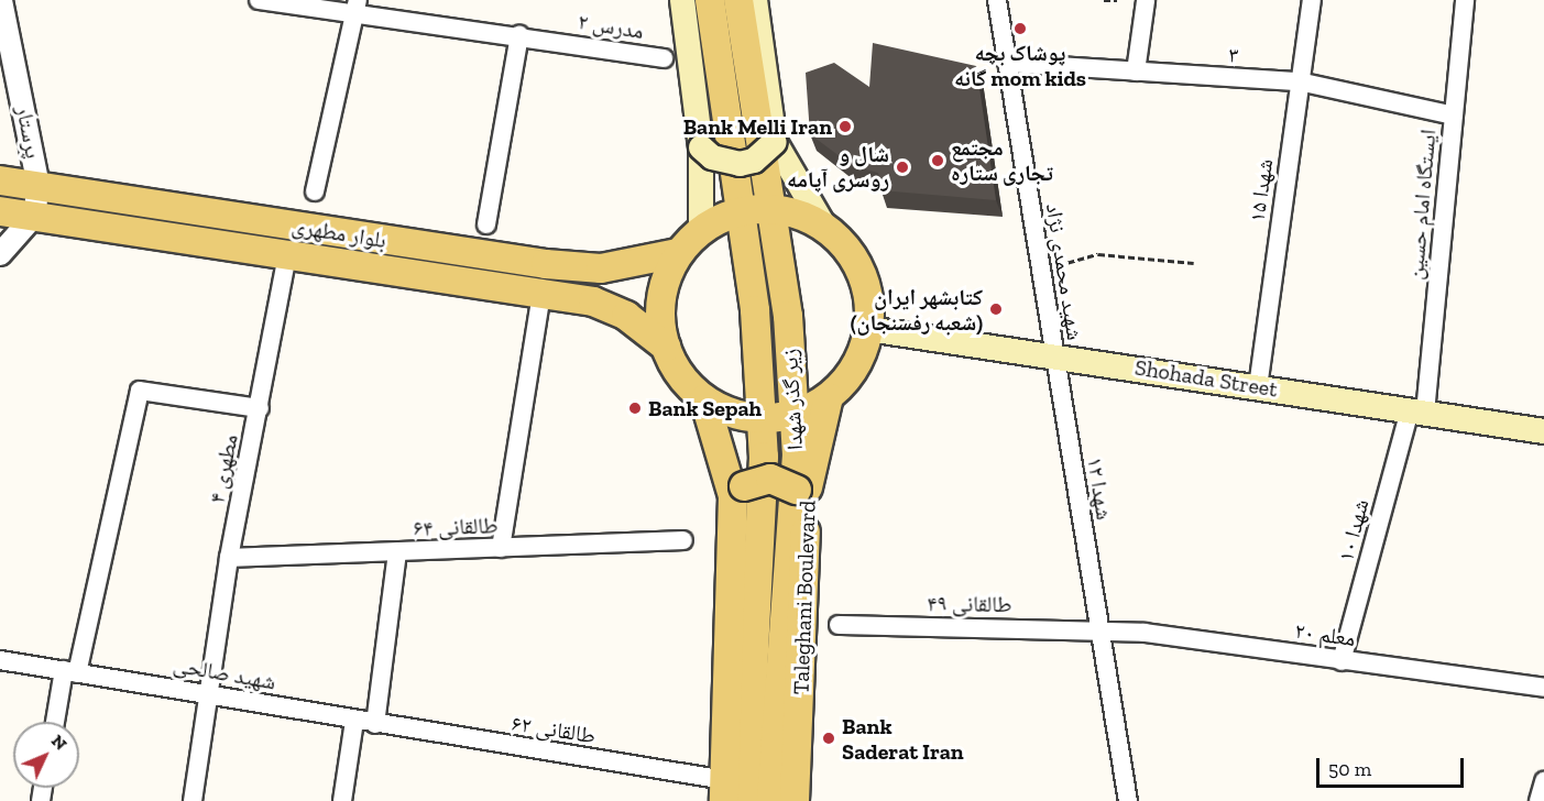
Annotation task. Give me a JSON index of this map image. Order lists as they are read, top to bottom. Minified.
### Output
{"streets":{"main road":["بلوار مطهری","Shohada Street","زیر گذر شهدا","Taleghani Boulevard"],"street":["مدرس ۲","۳","پرستار","شهدا ۱۵","ایستگاه امام حسین","شهید محمدی نژاد","مطهری ۴","۱۲ شهدا","طالقانی ۶۴","شهدا ۱۰","طالقانی ۴۹","معلم ۲۰","شهید صالحی","طالقانی ۶۲"]},"crossings":[["۳","شهدا ۱۵"],["۳","ایستگاه امام حسین"],["۳","شهید محمدی نژاد"],["پرستار","بلوار مطهری"],["شهدا ۱۵","Shohada Street"],["ایستگاه امام حسین","Shohada Street"],["ایستگاه امام حسین","شهدا ۱۰"],["بلوار مطهری","Shohada Street"],["بلوار مطهری","مطهری ۴"],["بلوار مطهری","Taleghani Boulevard"],["شهید محمدی نژاد","Shohada Street"],["شهید محمدی نژاد","۱۲ شهدا"],["Shohada Street","۱۲ شهدا"],["Shohada Street","شهدا ۱۰"],["Shohada Street","Taleghani Boulevard"],["مطهری ۴","طالقانی ۶۴"],["مطهری ۴","شهید صالحی"],["۱۲ شهدا","طالقانی ۴۹"],["۱۲ شهدا","معلم ۲۰"],["شهدا ۱۰","معلم ۲۰"],["طالقانی ۴۹","معلم ۲۰"],["شهید صالحی","طالقانی ۶۲"]],"places":["پوشاک بچه گانه mom kids","Bank Melli Iran","مجتمع تجاری ستاره","شال و روسری آپامه","کتابشهر ایران (شعبه رفسنجان)","Bank Sepah","Bank Saderat Iran"],"scale_bar":"50 m","north":"top right"}
